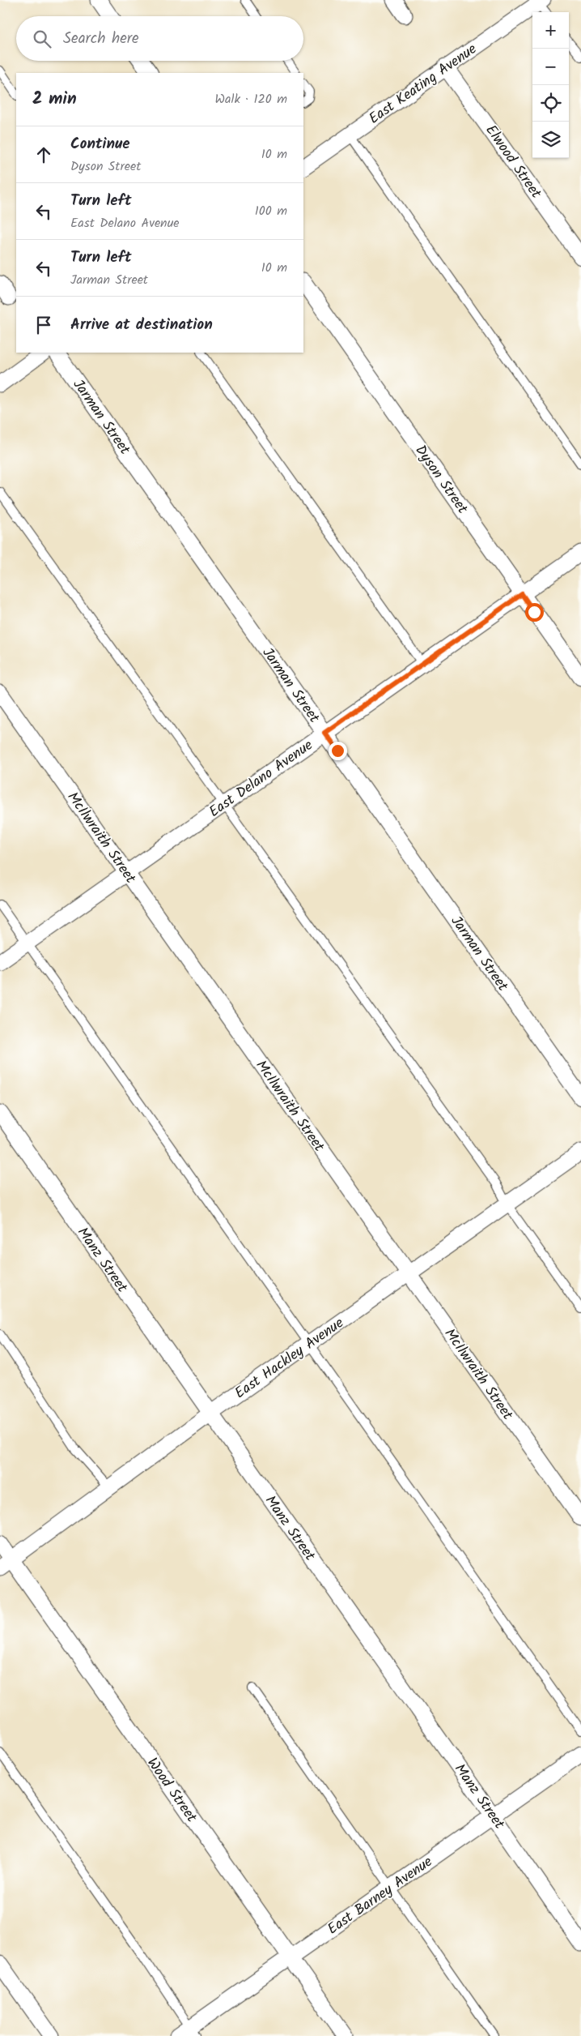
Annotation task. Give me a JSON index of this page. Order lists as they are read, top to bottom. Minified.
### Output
{"streets":{"street":["East Keating Avenue","Elwood Street","Jarman Street","Dyson Street","East Delano Avenue","McIlwraith Street","Manz Street","East Hackley Avenue","Wood Street","East Barney Avenue"]},"crossings":[["East Keating Avenue","Elwood Street"],["Jarman Street","East Delano Avenue"],["Dyson Street","East Delano Avenue"],["East Delano Avenue","McIlwraith Street"],["McIlwraith Street","East Hackley Avenue"],["Manz Street","East Hackley Avenue"],["Manz Street","East Barney Avenue"],["East Hackley Avenue","Wood Street"],["Wood Street","East Barney Avenue"]],"page":{"map_buttons":["+","−"],"search":"Search here","heading":["2 min","Walk · 120 m"],"list":[["Continue","Dyson Street","10 m"],["Turn left","East Delano Avenue","100 m"],["Turn left","Jarman Street","10 m"],"Arrive at destination"]}}
